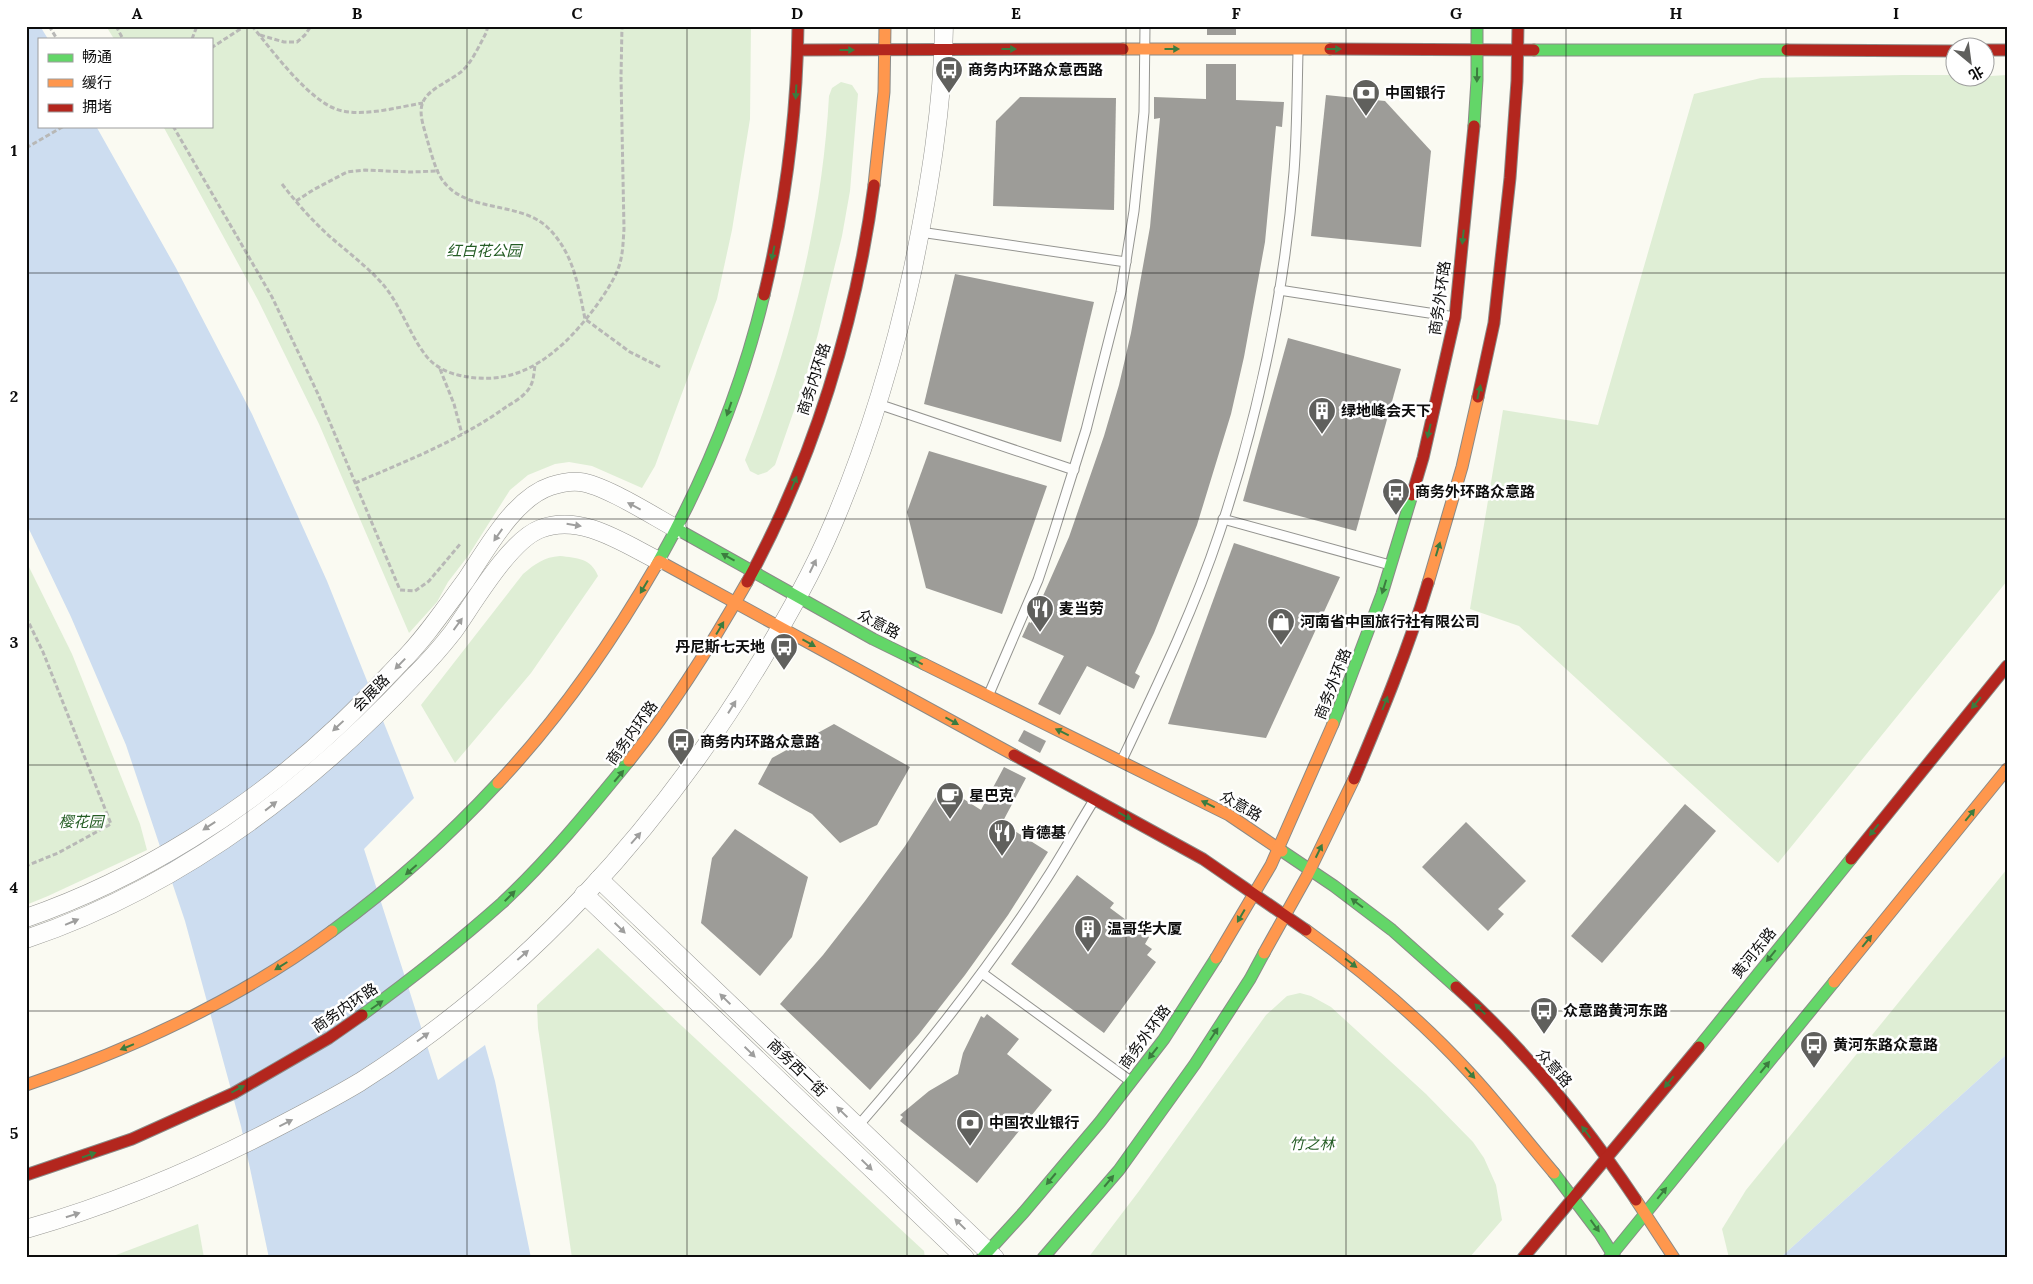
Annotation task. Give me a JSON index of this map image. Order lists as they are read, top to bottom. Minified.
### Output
{"streets":{"street":["商务外环路","商务内环路","众意路","会展路","黄河东路","商务西一街"]},"crossings":[["商务外环路","众意路"],["商务外环路","商务西一街"],["商务内环路","众意路"],["众意路","会展路"],["众意路","黄河东路"]],"parks":["红白花公园","樱花园","竹之林"],"places":{"bus stop":["商务内环路众意西路","商务外环路众意路","丹尼斯七天地","商务内环路众意路","众意路黄河东路","黄河东路众意路"],"bank":["中国银行","中国农业银行"],"building":["绿地峰会天下","温哥华大厦"],"restaurant":["麦当劳","肯德基"],"shop":["河南省中国旅行社有限公司"],"cafe":["星巴克"]},"legend":["畅通","缓行","拥堵"],"north":"bottom right","grid":{"columns":["A","B","C","D","E","F","G","H","I"],"rows":["1","2","3","4","5"]}}
